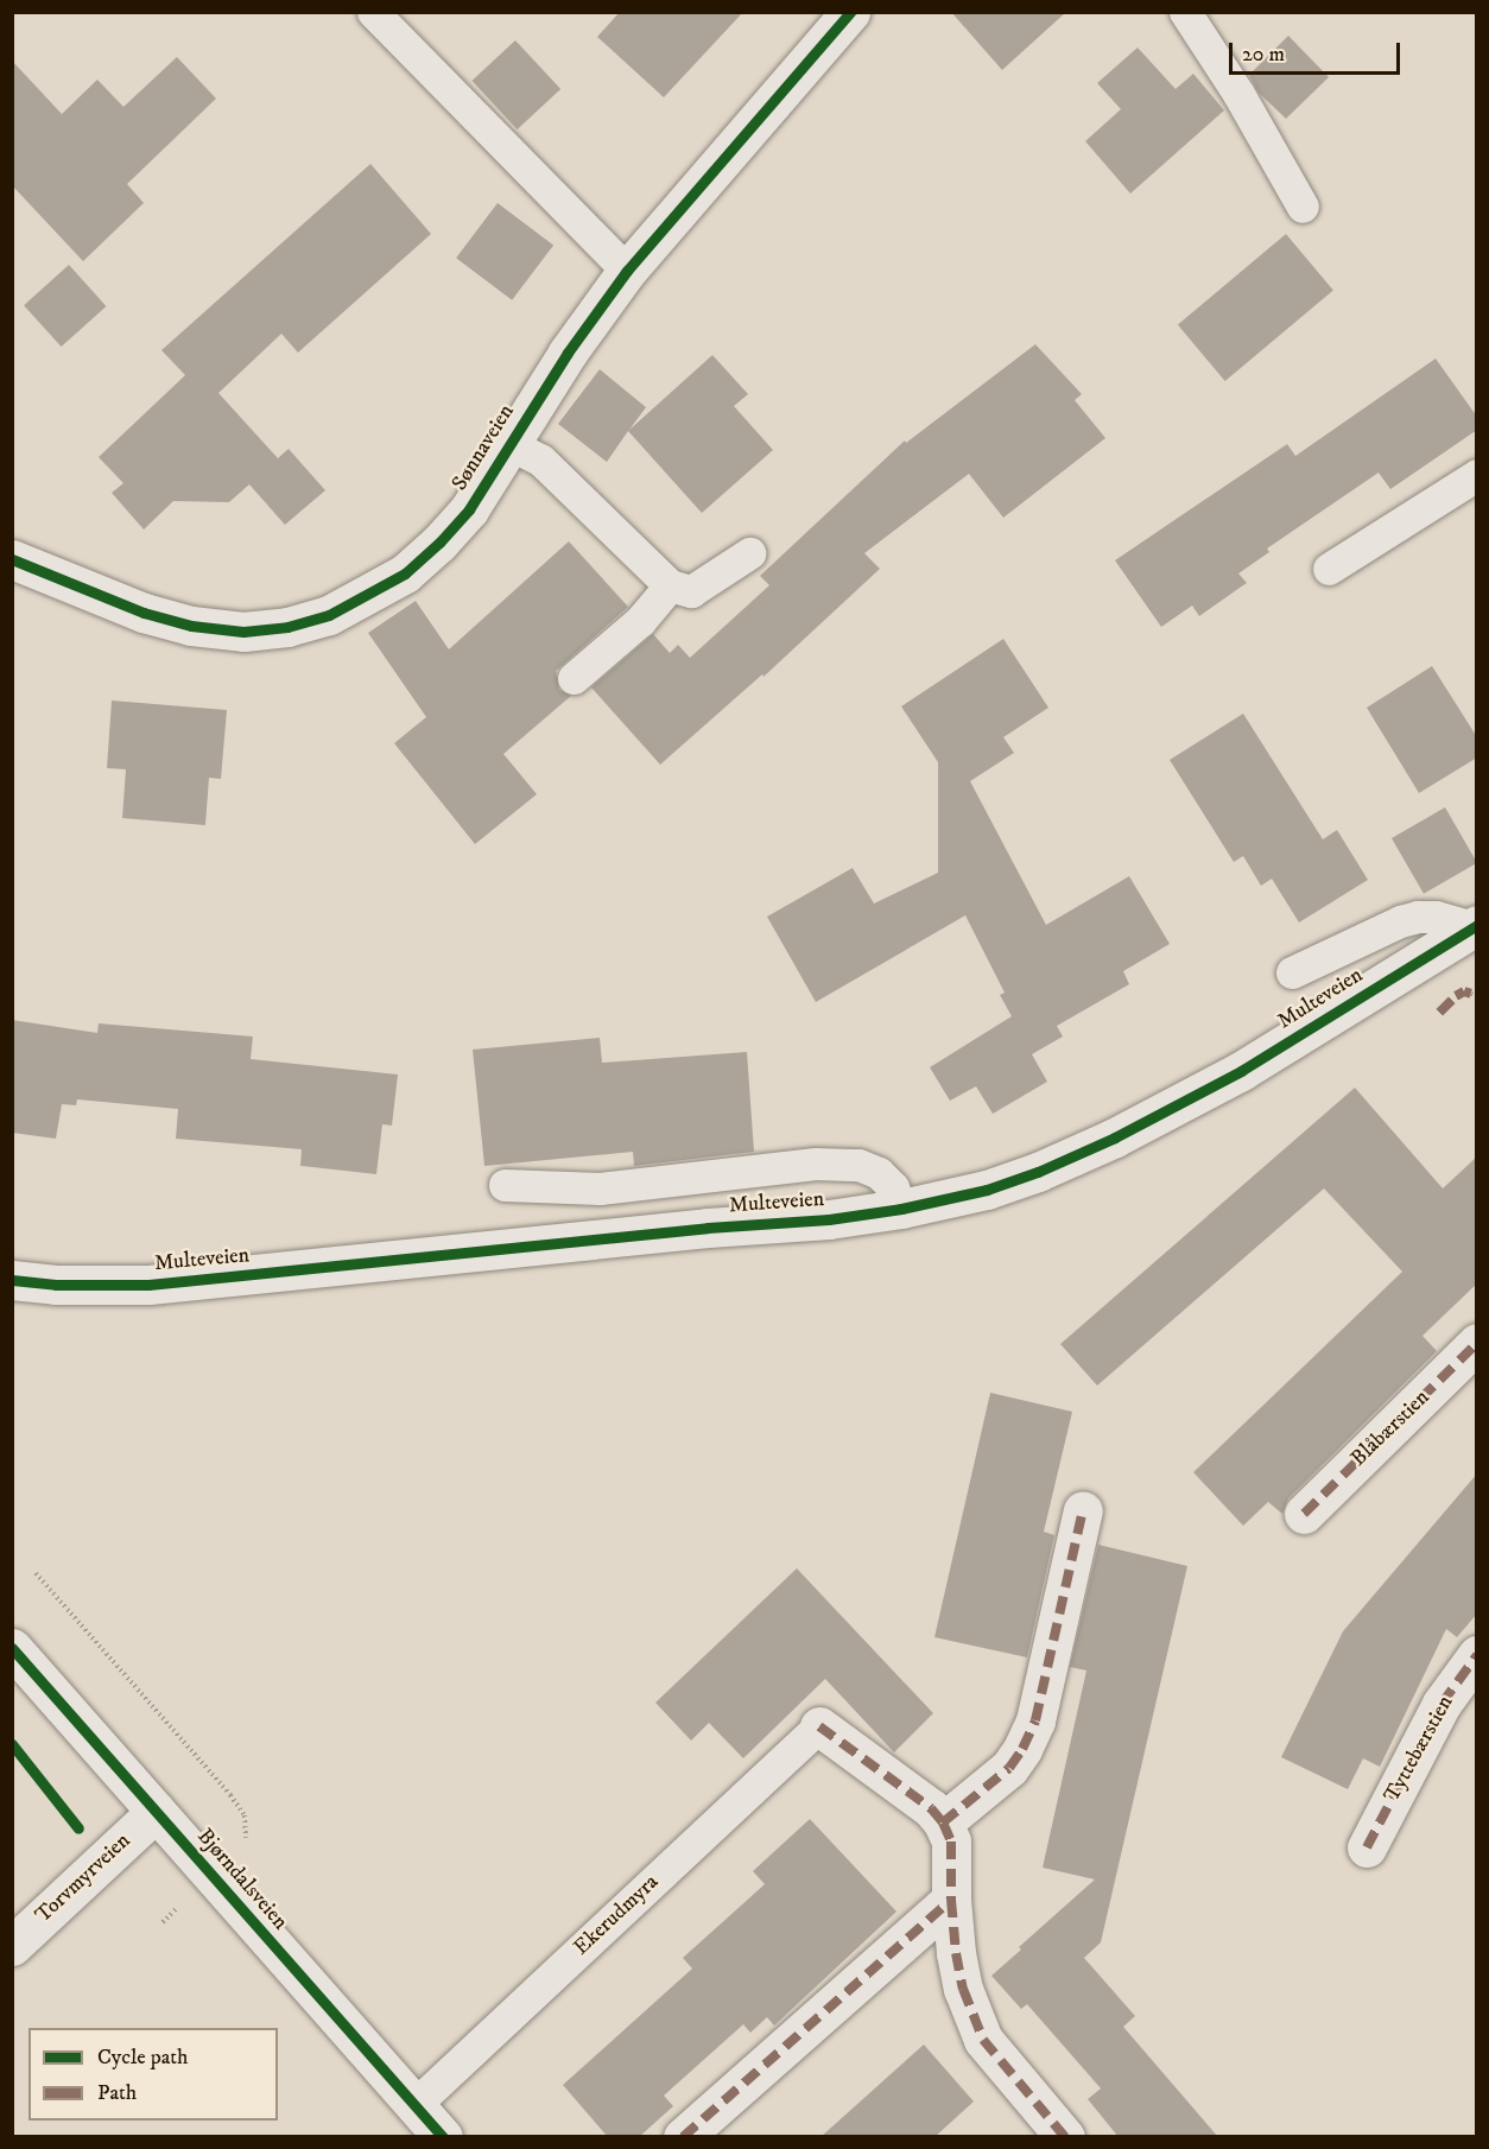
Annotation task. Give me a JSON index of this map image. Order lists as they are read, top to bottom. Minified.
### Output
{"streets":{"street":["Sønnaveien","Multeveien","Blåbærstien","Tyttebærstien","Torvmyrveien","Bjørndalsveien"],"lane":["Ekerudmyra"]},"crossings":[["Torvmyrveien","Bjørndalsveien"],["Bjørndalsveien","Ekerudmyra"]],"legend":["Cycle path","Path"],"scale_bar":"20 m"}
